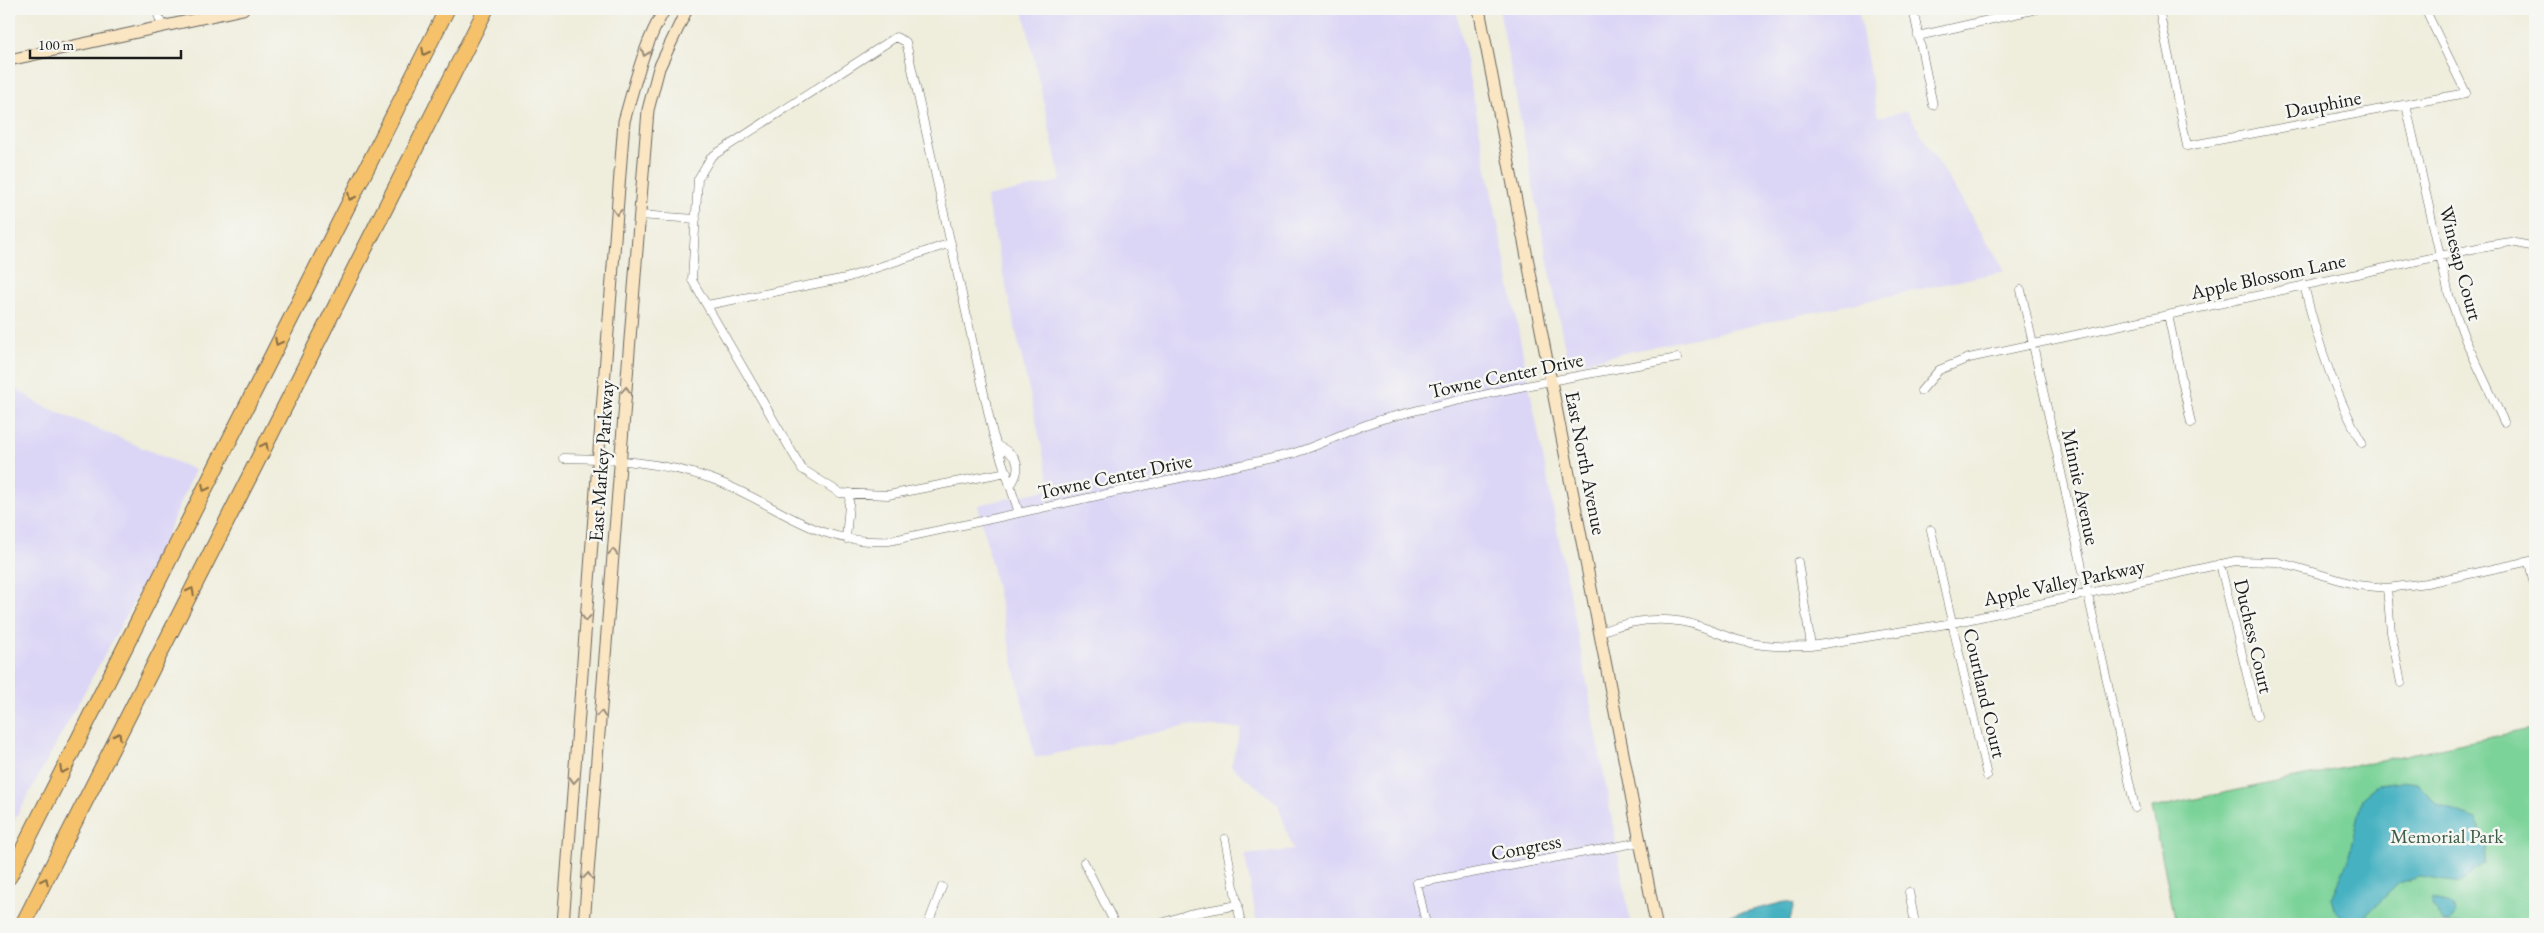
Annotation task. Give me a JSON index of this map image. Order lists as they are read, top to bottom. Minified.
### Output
{"streets":{"street":["Dauphine","Winesap Court","Apple Blossom Lane","Towne Center Drive","East Markey Parkway","East North Avenue","Minnie Avenue","Apple Valley Parkway","Duchess Court","Courtland Court","Congress"]},"crossings":[["Dauphine","Winesap Court"],["Winesap Court","Apple Blossom Lane"],["Apple Blossom Lane","Minnie Avenue"],["Towne Center Drive","East Markey Parkway"],["Towne Center Drive","East North Avenue"],["East North Avenue","Apple Valley Parkway"],["East North Avenue","Congress"],["Minnie Avenue","Apple Valley Parkway"],["Apple Valley Parkway","Duchess Court"],["Apple Valley Parkway","Courtland Court"]],"parks":["Memorial Park"],"scale_bar":"100 m"}
